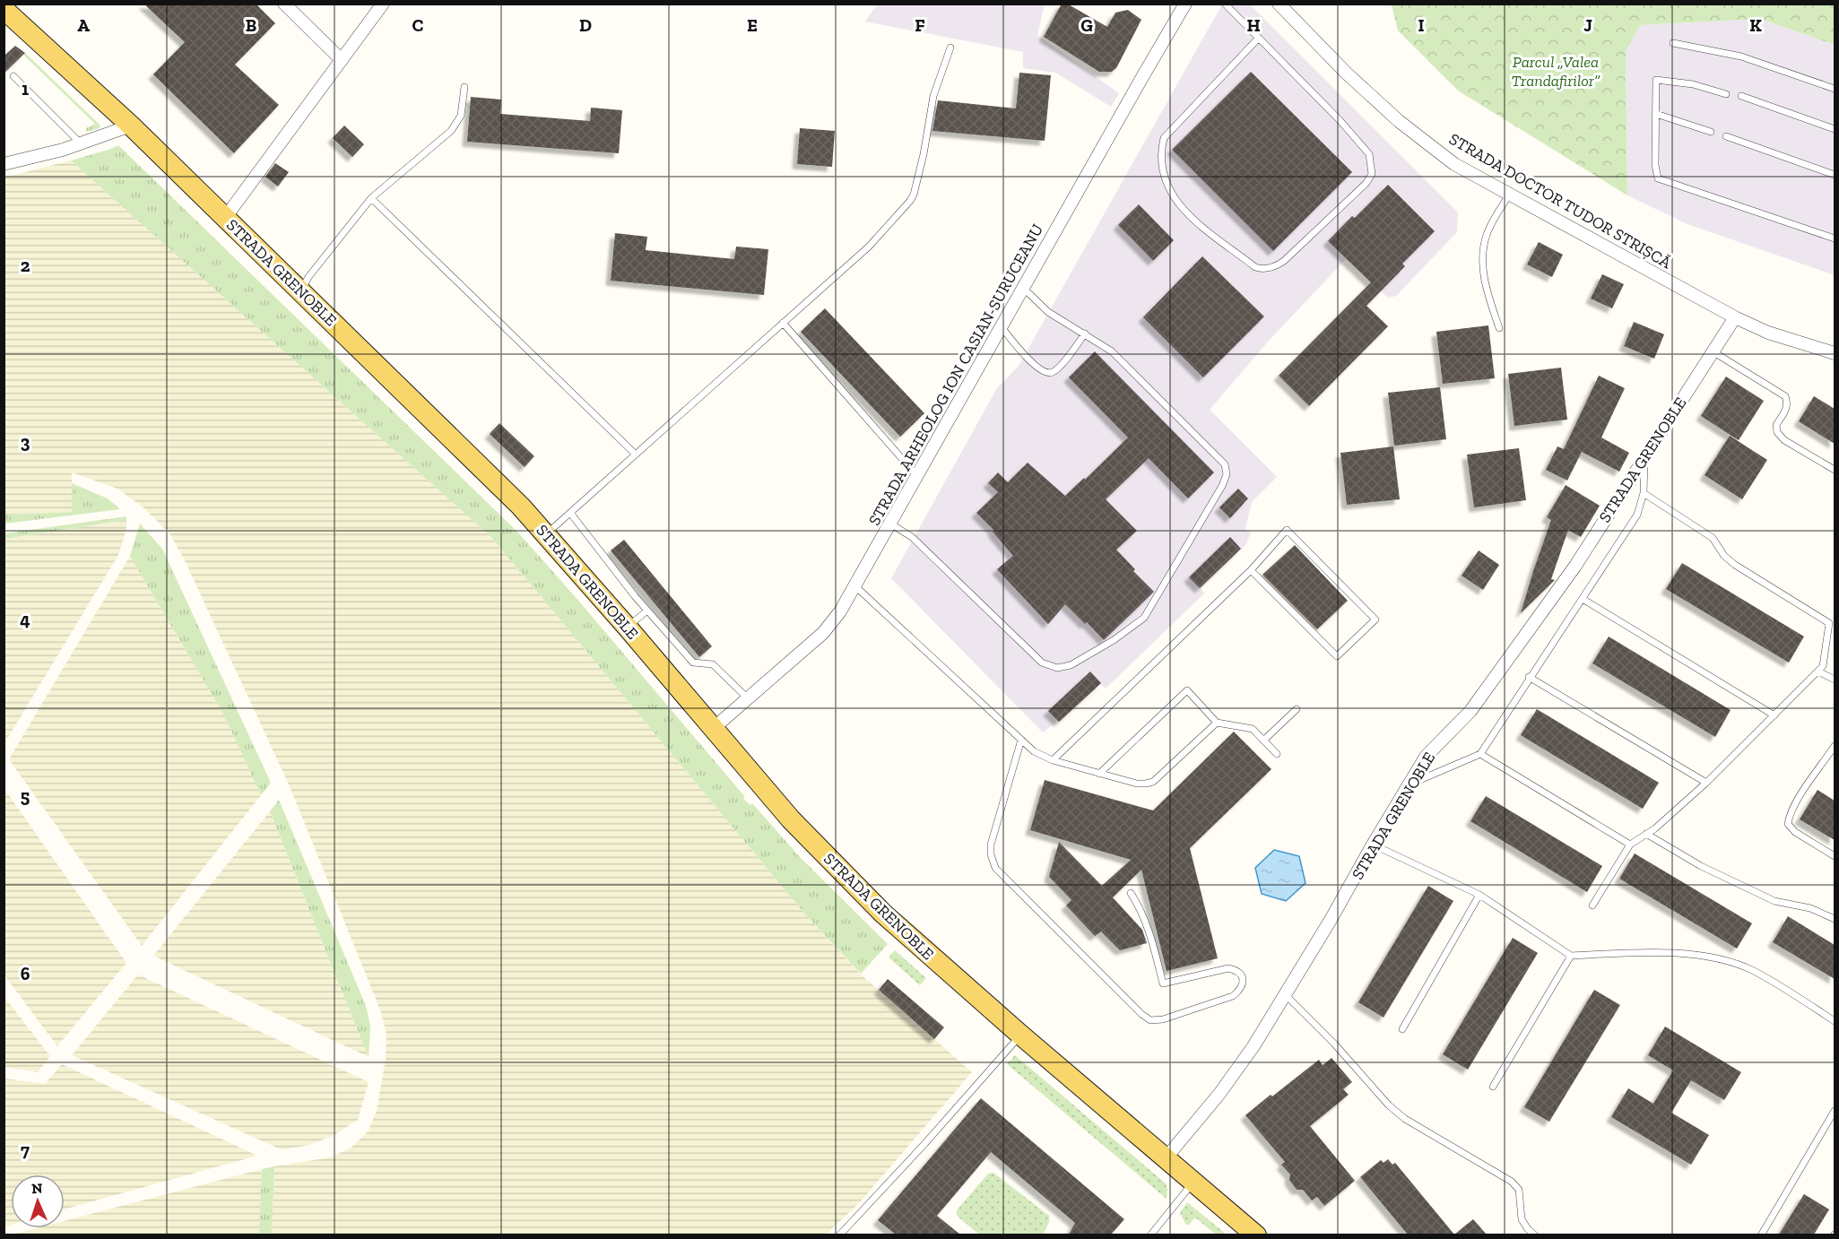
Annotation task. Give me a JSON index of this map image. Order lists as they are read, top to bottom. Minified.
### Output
{"streets":{"main road":["STRADA GRENOBLE"],"street":["STRADA DOCTOR TUDOR STRIȘCĂ","STRADA ARHEOLOG ION CASIAN-SURUCEANU"]},"crossings":[["STRADA DOCTOR TUDOR STRIȘCĂ","STRADA GRENOBLE"],["STRADA GRENOBLE","STRADA ARHEOLOG ION CASIAN-SURUCEANU"]],"parks":["Parcul „Valea Trandafirilor”"],"north":"top","grid":{"columns":["A","B","C","D","E","F","G","H","I","J","K"],"rows":["1","2","3","4","5","6","7"]}}
